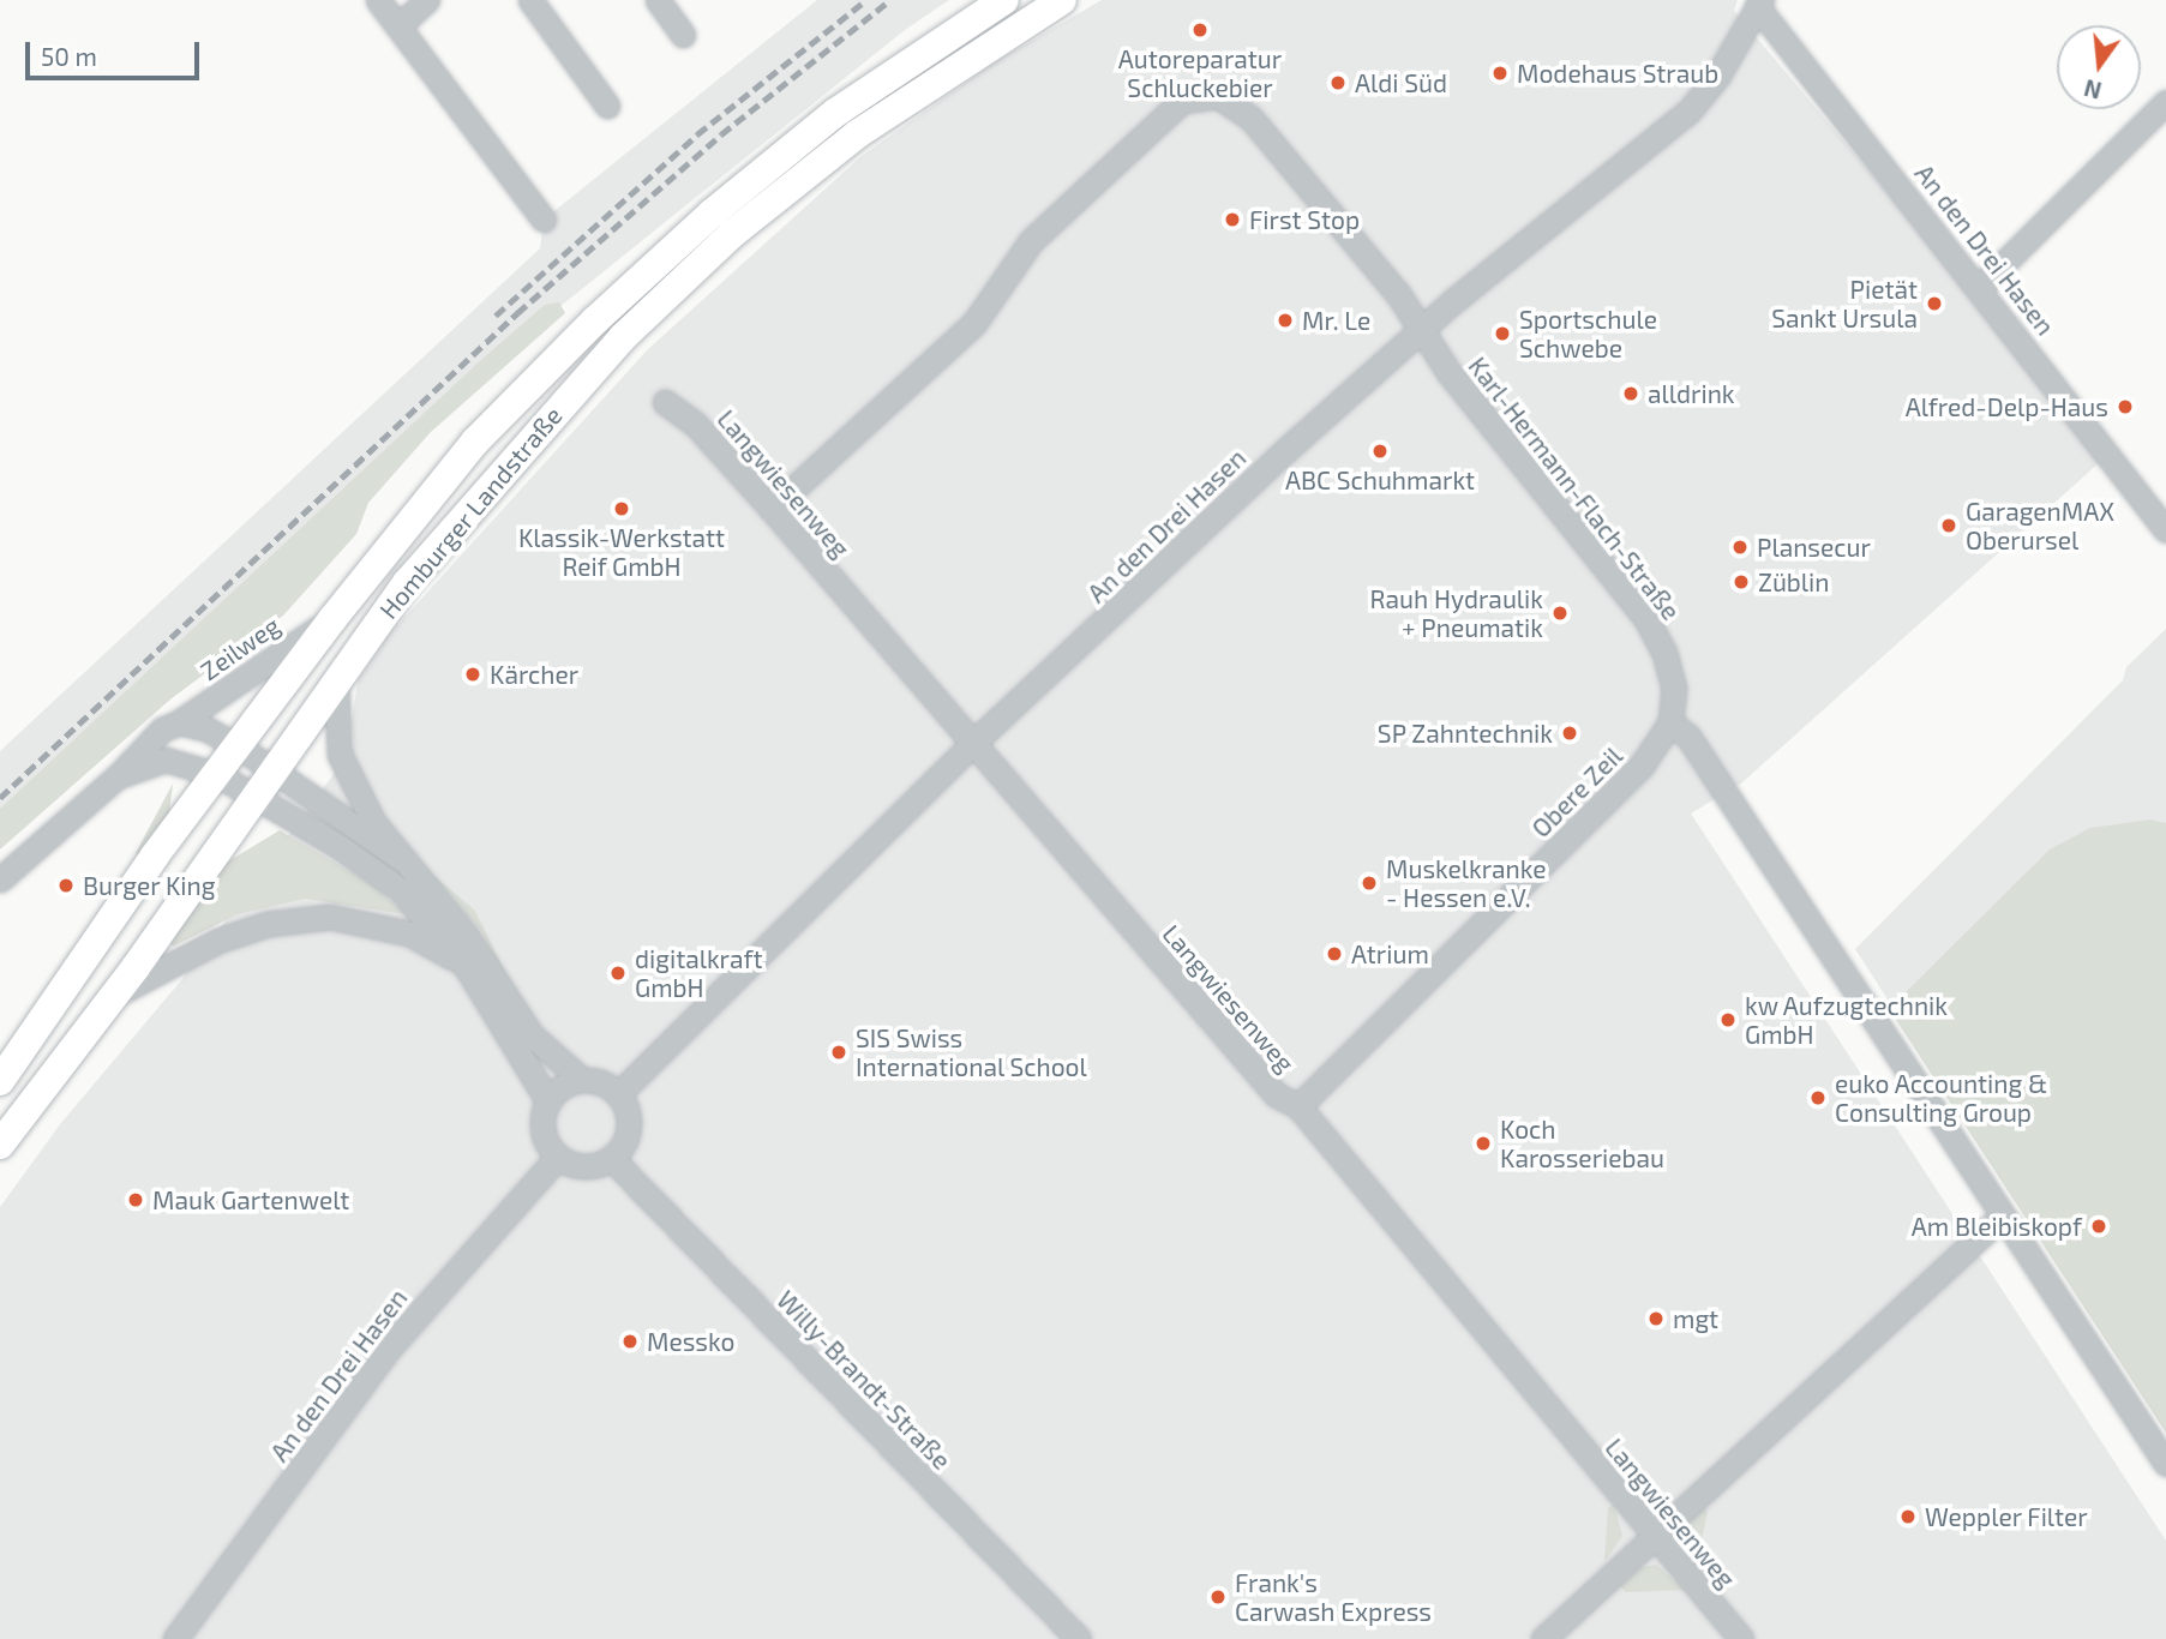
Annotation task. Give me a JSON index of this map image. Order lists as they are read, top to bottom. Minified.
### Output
{"streets":{"main road":["Homburger Landstraße"],"street":["An den Drei Hasen","Langwiesenweg","Karl-Hermann-Flach-Straße","Zeilweg","Obere Zeil","Willy-Brandt-Straße"]},"crossings":[["An den Drei Hasen","Langwiesenweg"],["An den Drei Hasen","Karl-Hermann-Flach-Straße"],["An den Drei Hasen","Willy-Brandt-Straße"],["Langwiesenweg","Karl-Hermann-Flach-Straße"],["Langwiesenweg","Obere Zeil"],["Karl-Hermann-Flach-Straße","Obere Zeil"],["Homburger Landstraße","Zeilweg"]],"places":["Autoreparatur Schluckebier","Modehaus Straub","Aldi Süd","First Stop","Pietät Sankt Ursula","Mr. Le","Sportschule Schwebe","alldrink","Alfred-Delp-Haus","ABC Schuhmarkt","Klassik-Werkstatt Reif GmbH","GaragenMAX Oberursel","Plansecur","Züblin","Rauh Hydraulik + Pneumatik","Kärcher","SP Zahntechnik","Muskelkranke - Hessen e.V.","Burger King","Atrium","digitalkraft GmbH","kw Aufzugtechnik GmbH","SIS Swiss International School","euko Accounting & Consulting Group","Koch Karosseriebau","Mauk Gartenwelt","Am Bleibiskopf","mgt","Messko","Weppler Filter","Frank's Carwash Express"],"scale_bar":"50 m","north":"bottom"}
